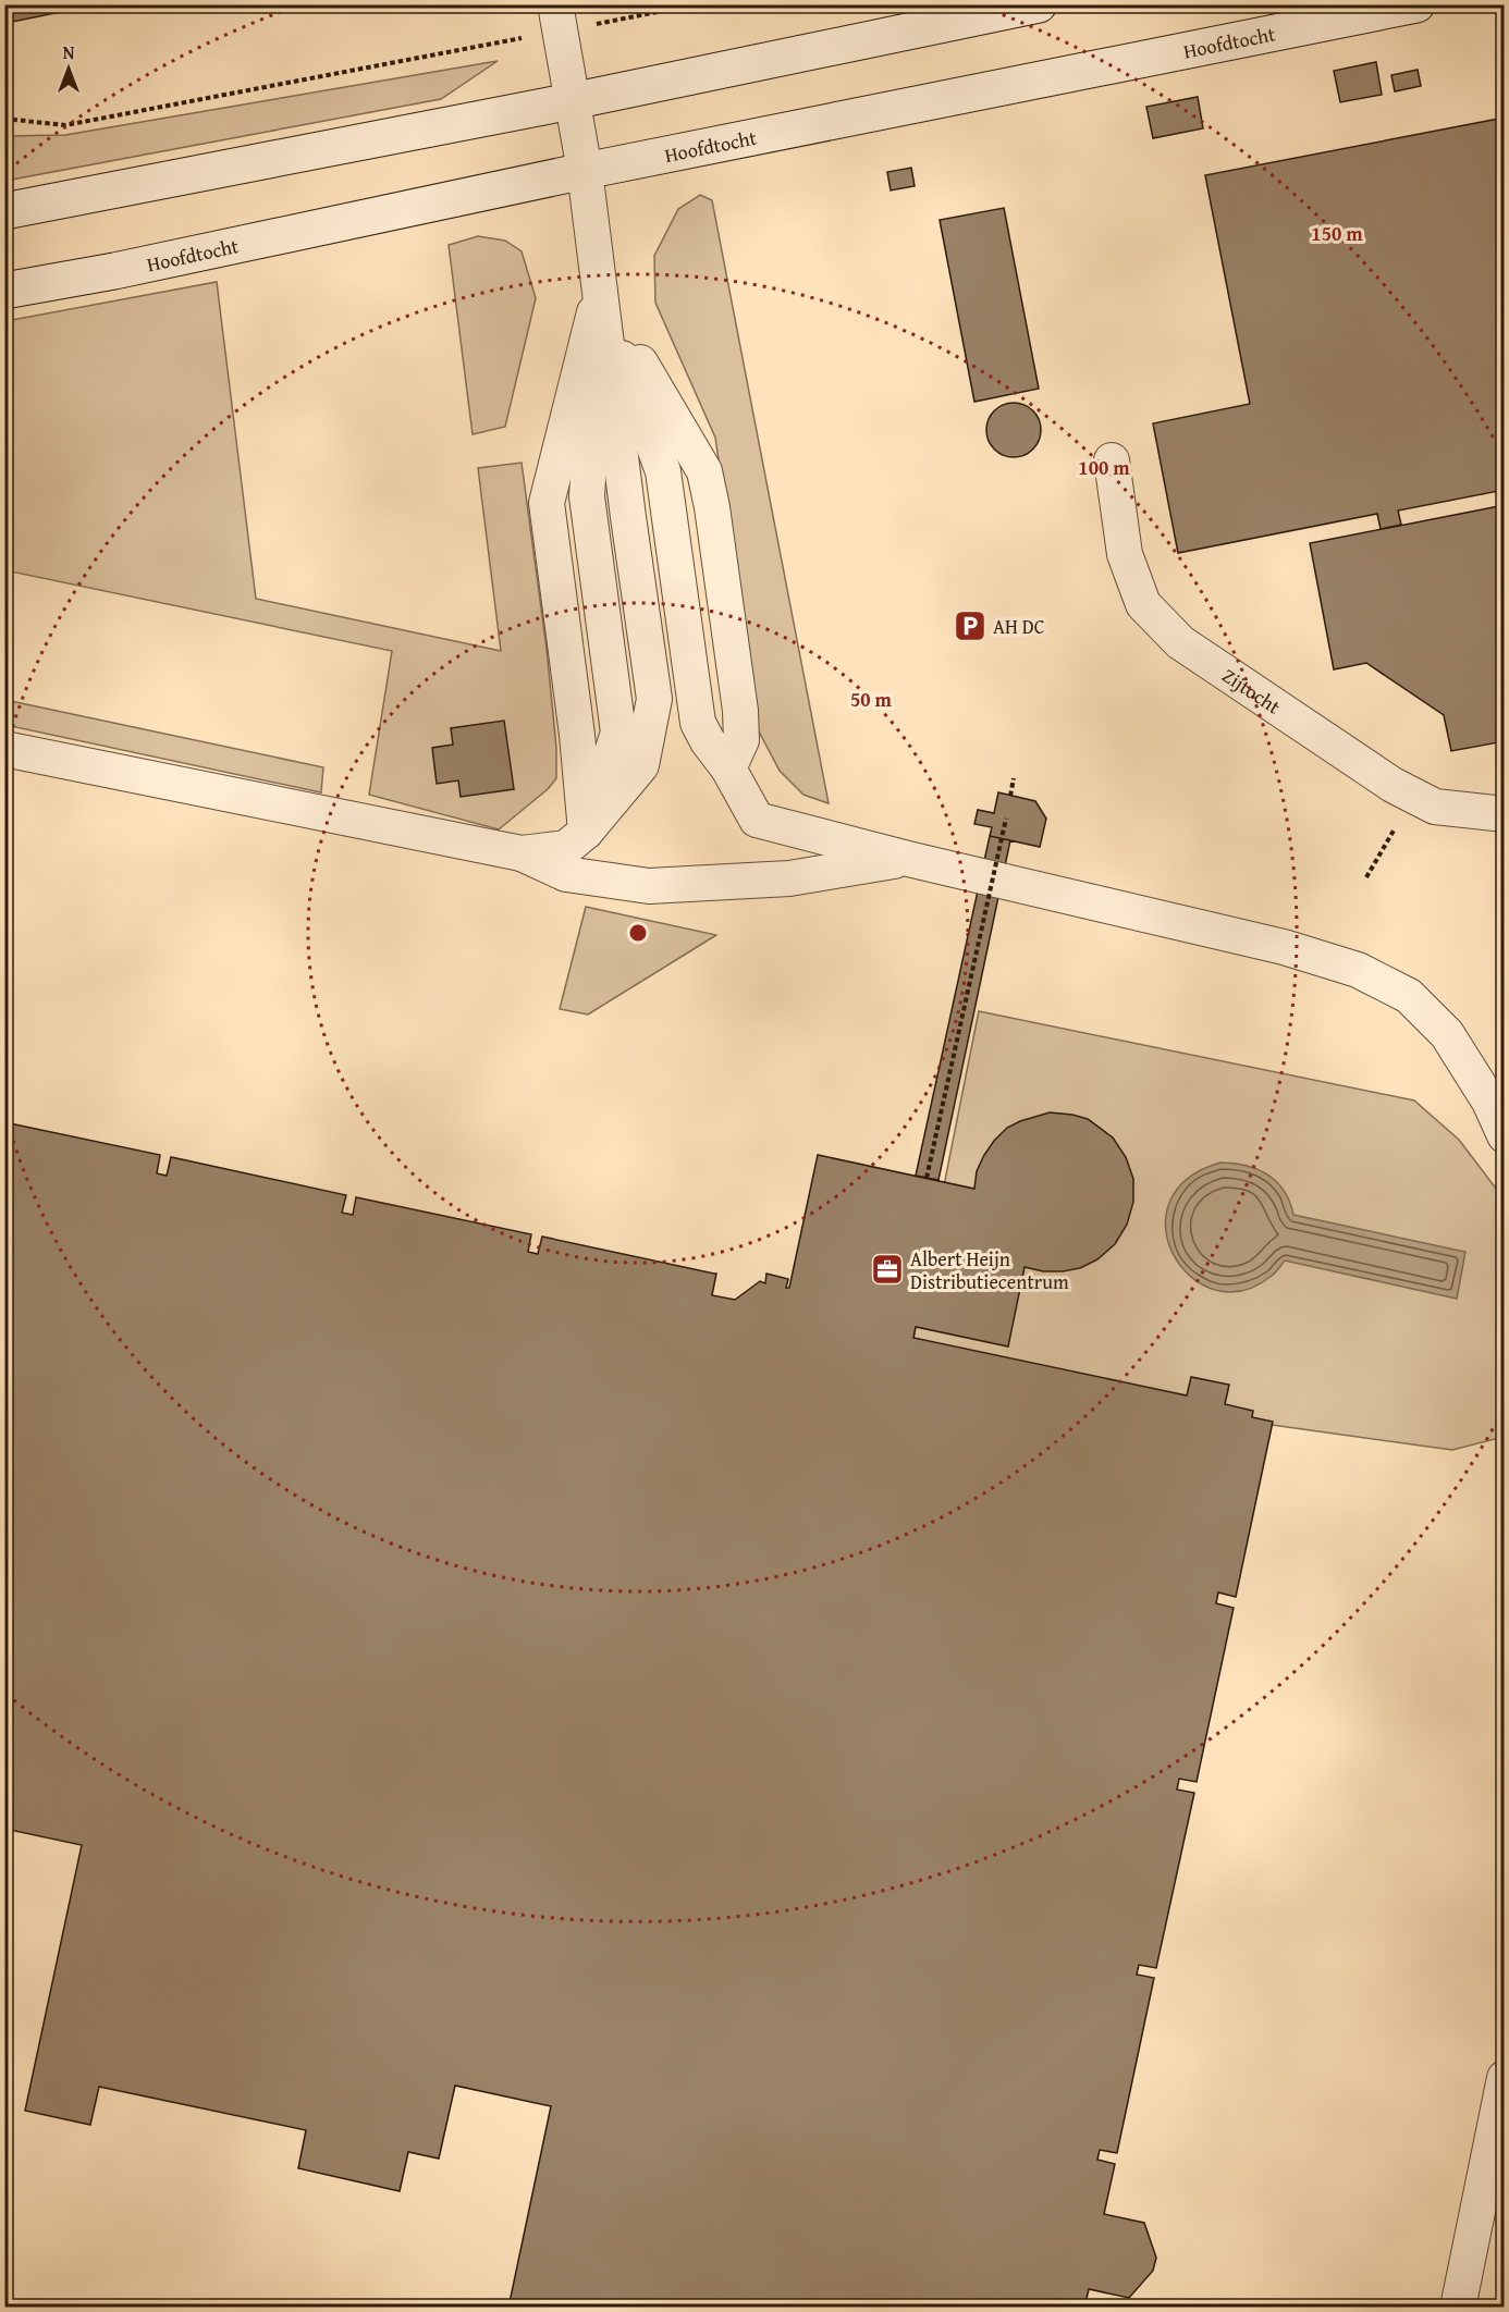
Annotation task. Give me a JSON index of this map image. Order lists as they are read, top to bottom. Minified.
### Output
{"streets":{"main road":["Hoofdtocht"],"street":["Zijtocht"]},"places":{"parking":["AH DC"],"office":["Albert Heijn Distributiecentrum"]},"north":"top","rings":["150 m","100 m","50 m"]}
